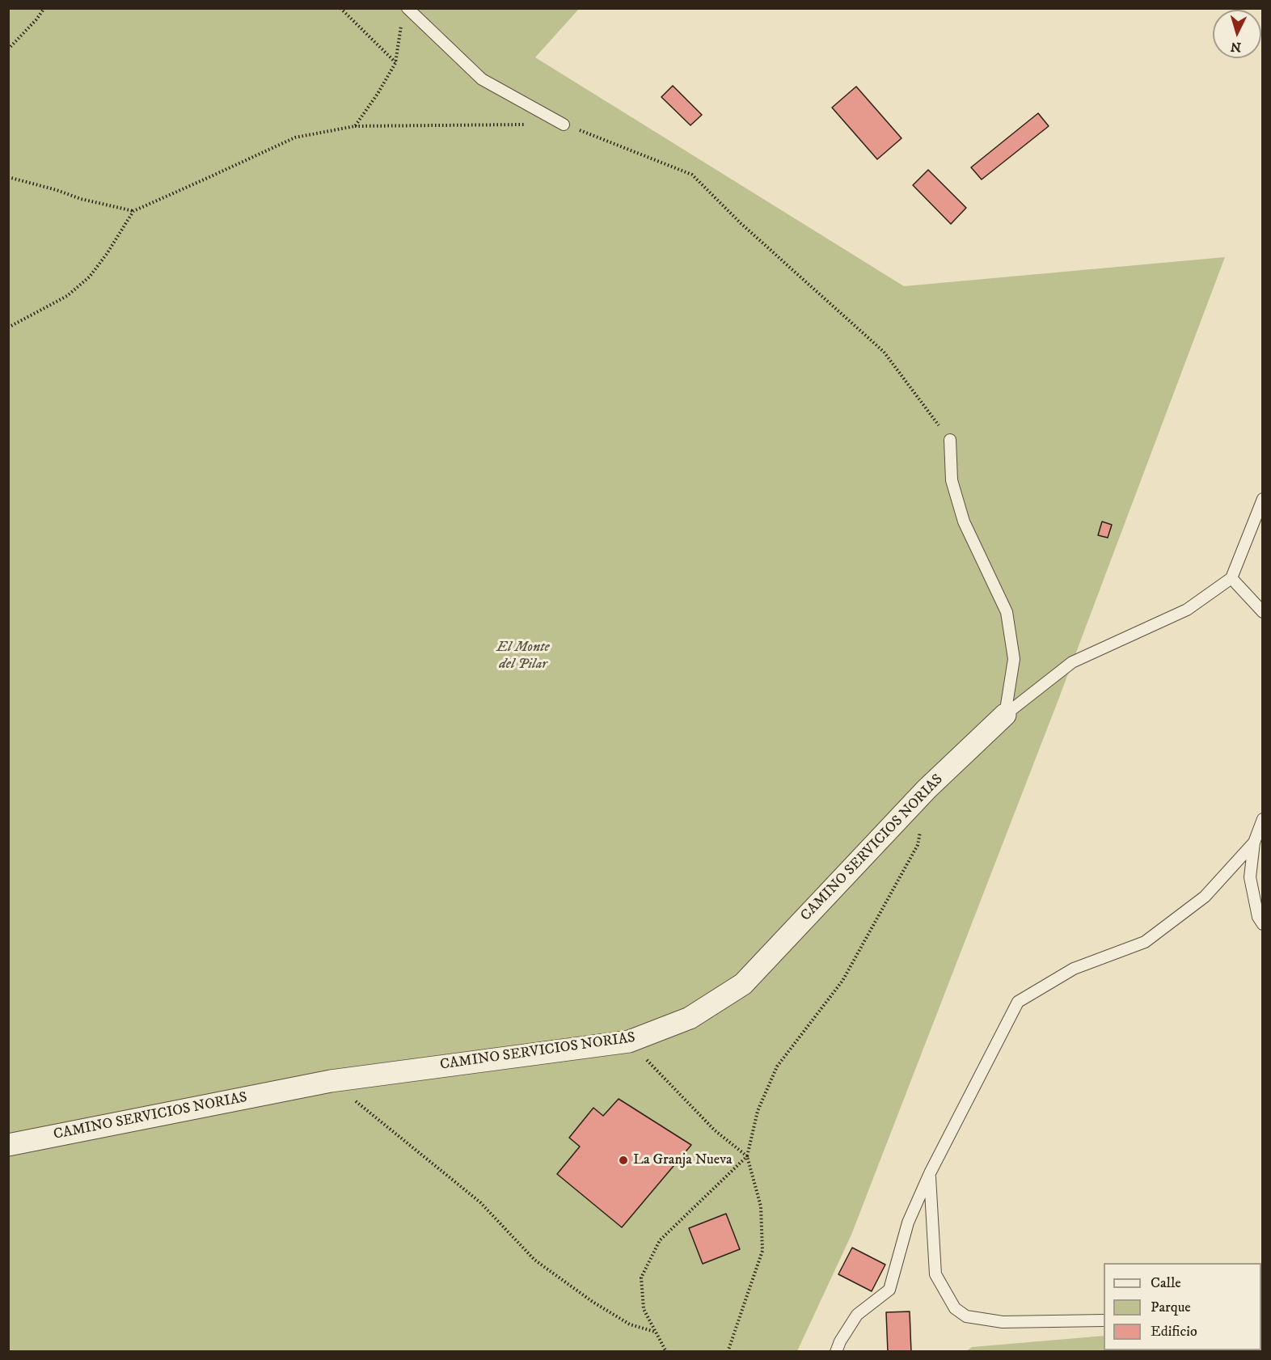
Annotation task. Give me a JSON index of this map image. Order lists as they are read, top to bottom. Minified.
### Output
{"streets":{"street":["CAMINO SERVICIOS NORIAS"]},"parks":["El Monte del Pilar"],"places":["La Granja Nueva"],"legend":["Calle","Parque","Edificio"],"north":"bottom"}
